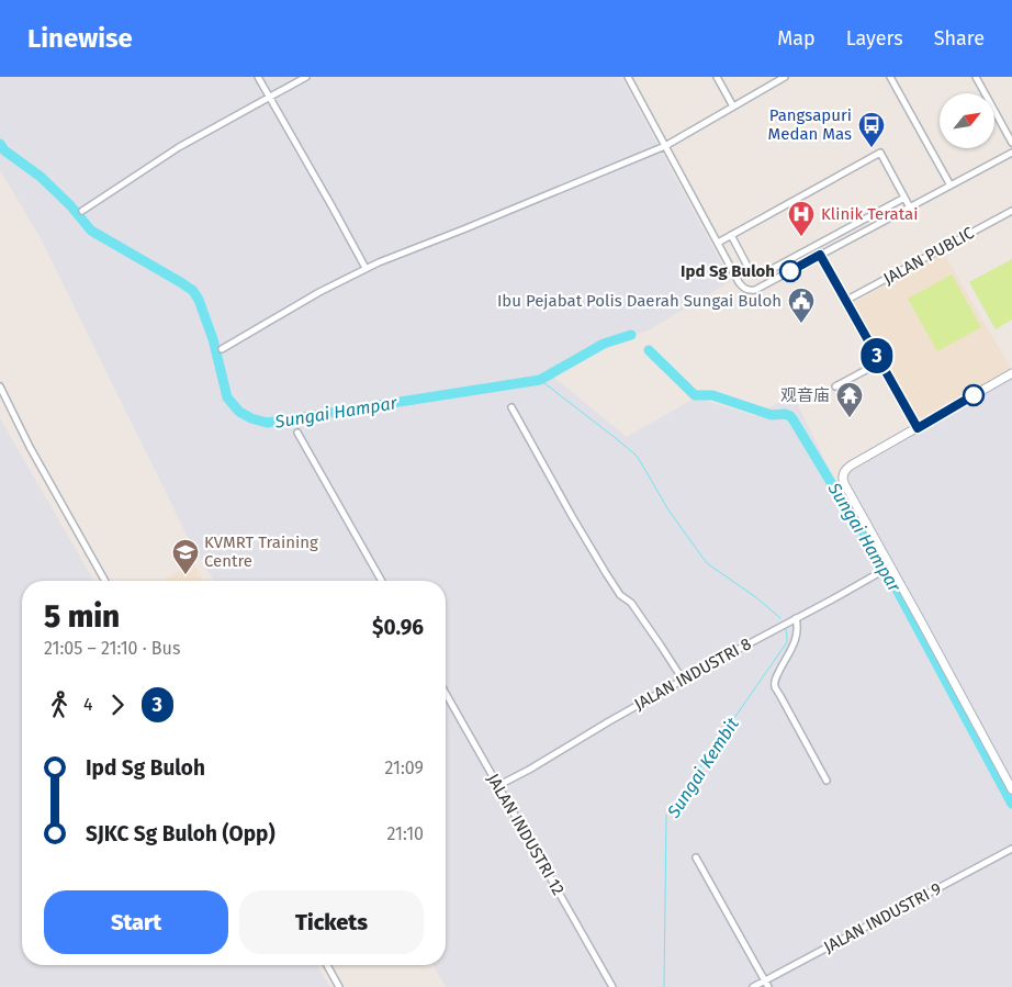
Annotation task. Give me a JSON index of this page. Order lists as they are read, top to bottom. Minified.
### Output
{"streets":{"street":["JALAN PUBLIC","JALAN INDUSTRI 8","JALAN INDUSTRI 12","JALAN INDUSTRI 9"]},"crossings":[["JALAN INDUSTRI 8","JALAN INDUSTRI 12"]],"water":["Sungai Hampar","Sungai Kembit"],"places":{"bus stop":["Pangsapuri Medan Mas"],"hospital":["Klinik Teratai"],"other":["Ipd Sg Buloh"],"public building":["Ibu Pejabat Polis Daerah Sungai Buloh"],"temple":["观音庙"],"school or university":["KVMRT Training Centre"]},"lines":["bus line 3"],"north":"top right","page":{"header":"Linewise","nav":["Map","Layers","Share"],"on_map":"3","heading":["5 min","21:05 – 21:10 · Bus","$0.96"],"legs":["4","3"],"list":[{"name":"Ipd Sg Buloh","value":"21:09"},{"name":"SJKC Sg Buloh (Opp)","value":"21:10"}],"buttons":["Start","Tickets"]}}
